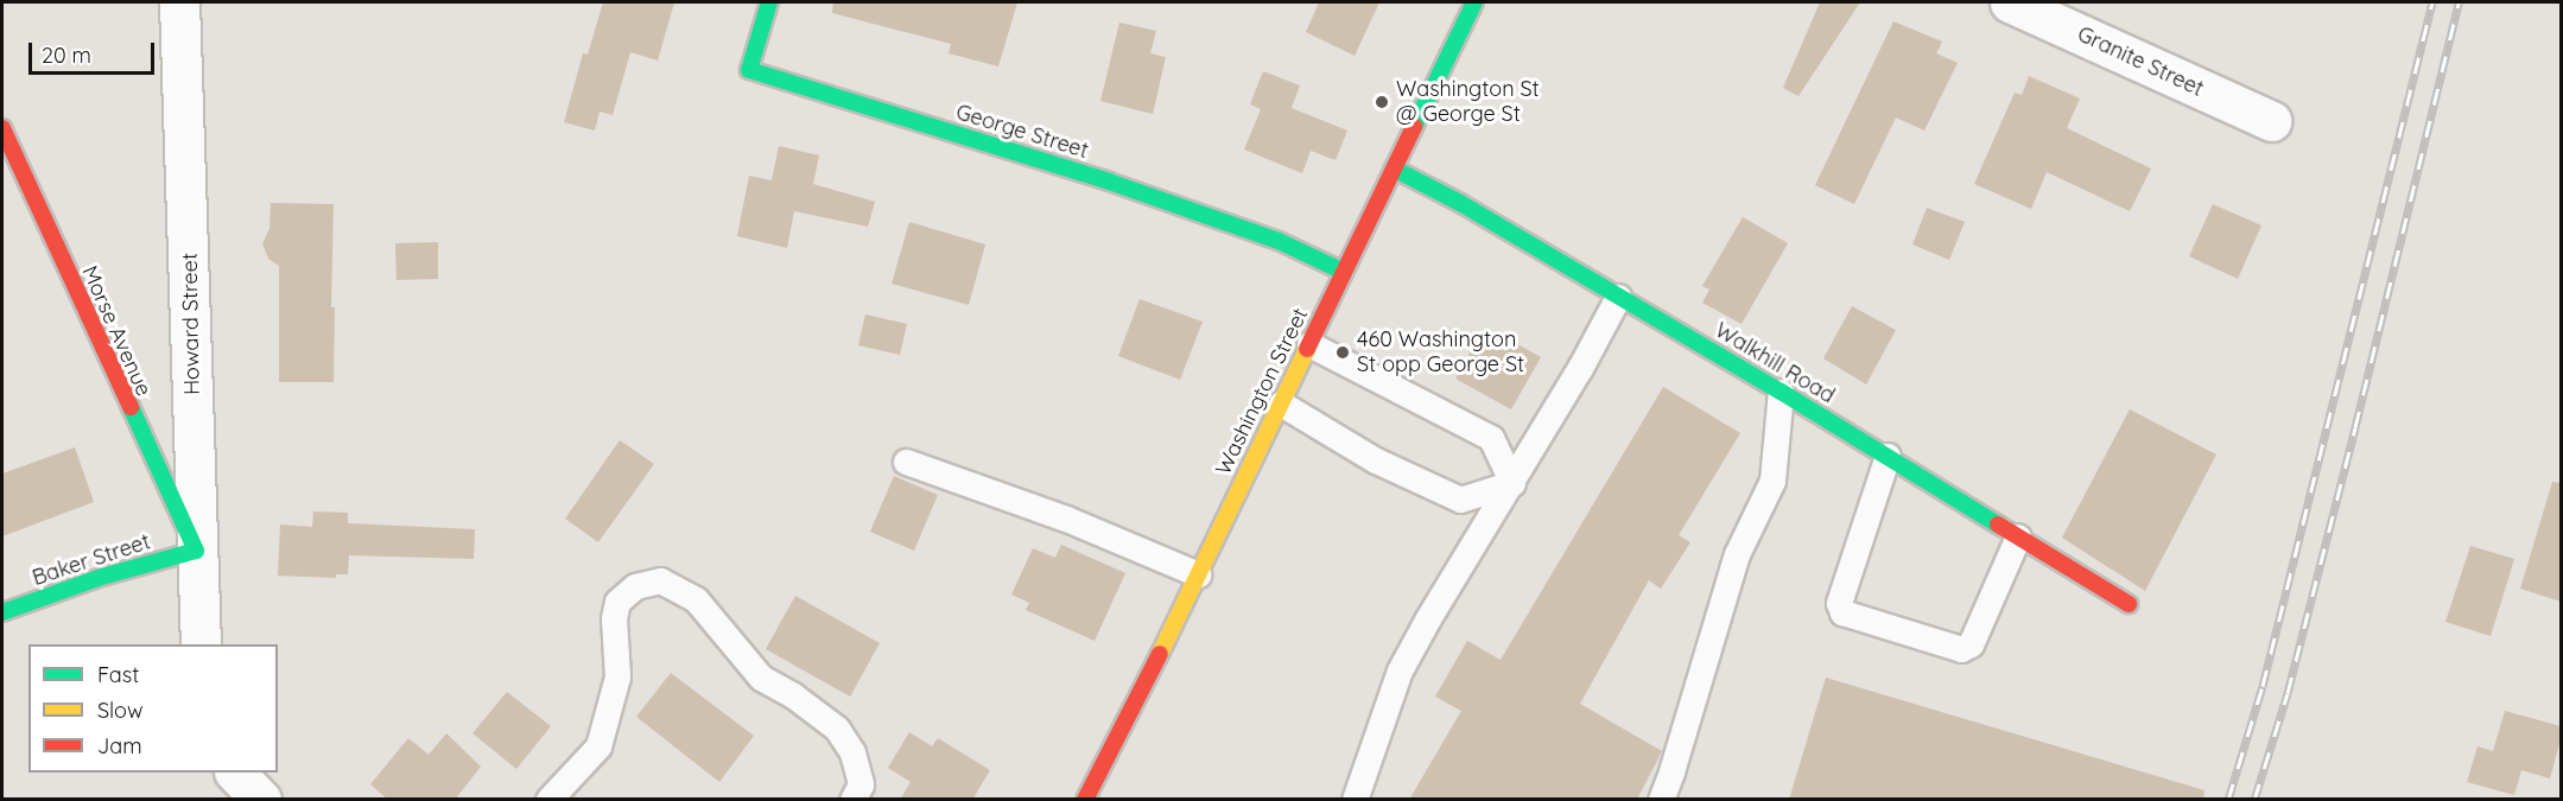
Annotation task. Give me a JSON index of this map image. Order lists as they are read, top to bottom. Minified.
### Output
{"streets":{"street":["Granite Street","George Street","Howard Street","Morse Avenue","Walkhill Road","Washington Street","Baker Street"]},"crossings":[["George Street","Washington Street"],["Howard Street","Morse Avenue"],["Howard Street","Baker Street"],["Morse Avenue","Baker Street"],["Walkhill Road","Washington Street"]],"places":["Washington St @ George St","460 Washington St opp George St"],"legend":["Fast","Slow","Jam"],"scale_bar":"20 m"}
